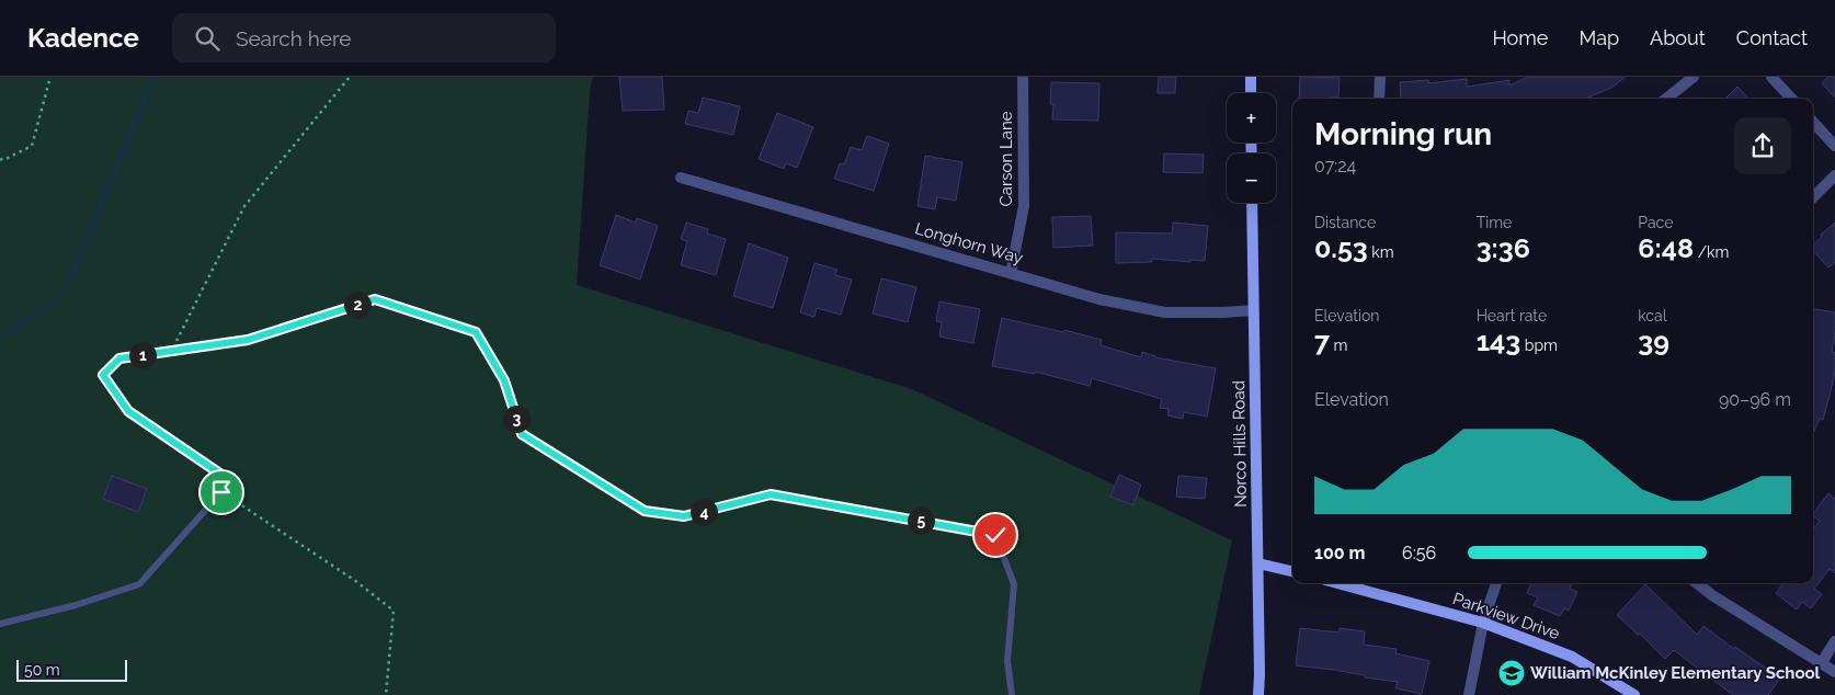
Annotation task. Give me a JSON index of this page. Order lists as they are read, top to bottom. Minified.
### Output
{"streets":{"street":["Carson Lane","Longhorn Way","Norco Hills Road","Parkview Drive"]},"crossings":[["Carson Lane","Longhorn Way"],["Longhorn Way","Norco Hills Road"]],"places":{"school or university":["William McKinley Elementary School"]},"scale_bar":"50 m","page":{"header":"Kadence","search":"Search here","nav":["Home","Map","About","Contact"],"map_buttons":["+","−"],"heading":["Morning run","07:24"],"stats":[["Distance","0.53 km"],["Time","3:36"],["Pace","6:48 /km"],["Elevation","7 m"],["Heart rate","143 bpm"],["kcal","39"]],"pins":["2","1","3","4","5"],"chart":["Elevation","90–96 m"],"list":[{"name":"100 m","note":"6:56"}],"scale":"50 m"}}
